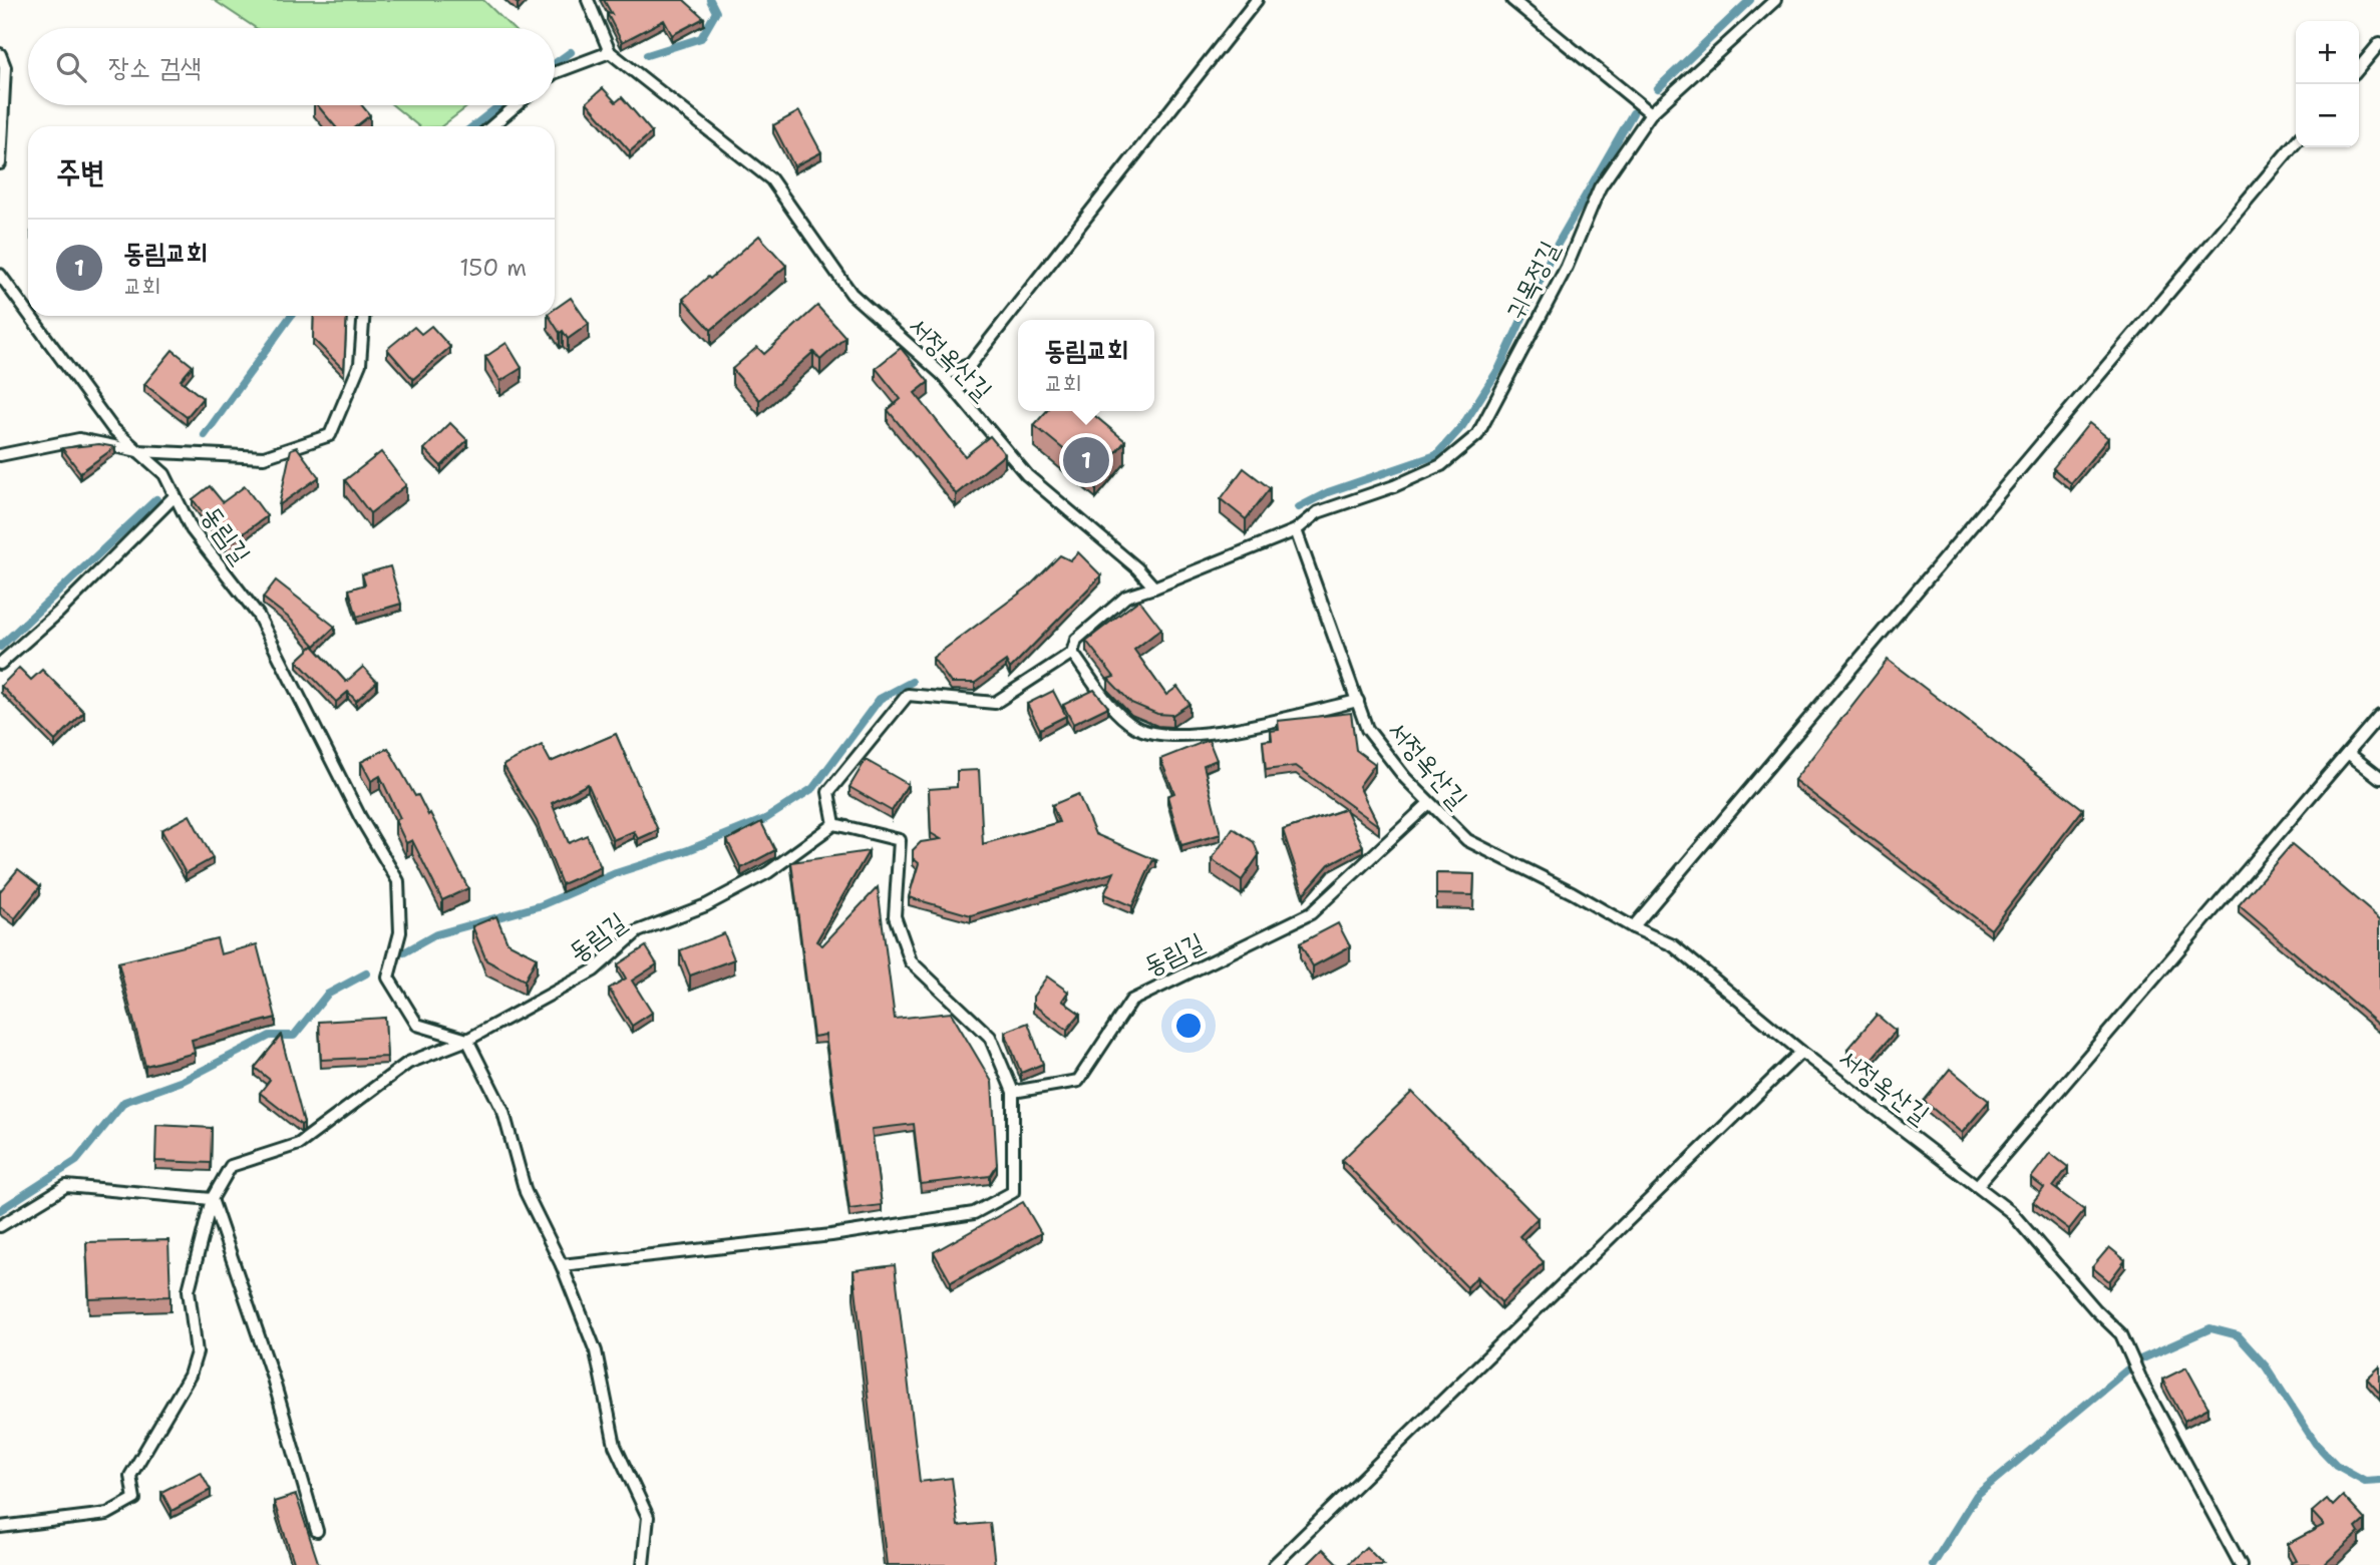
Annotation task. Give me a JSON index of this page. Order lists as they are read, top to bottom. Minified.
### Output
{"streets":{"lane":["귀목정길","서정옥산길","동림길"]},"crossings":[["귀목정길","서정옥산길"],["서정옥산길","동림길"]],"page":{"map_buttons":["+","−"],"search":"장소 검색","heading":"주변","list":[{"mark":"1","name":"동림교회","note":"교회","value":"150 m"}],"popup":["동림교회","교회"],"pins":"1"}}
